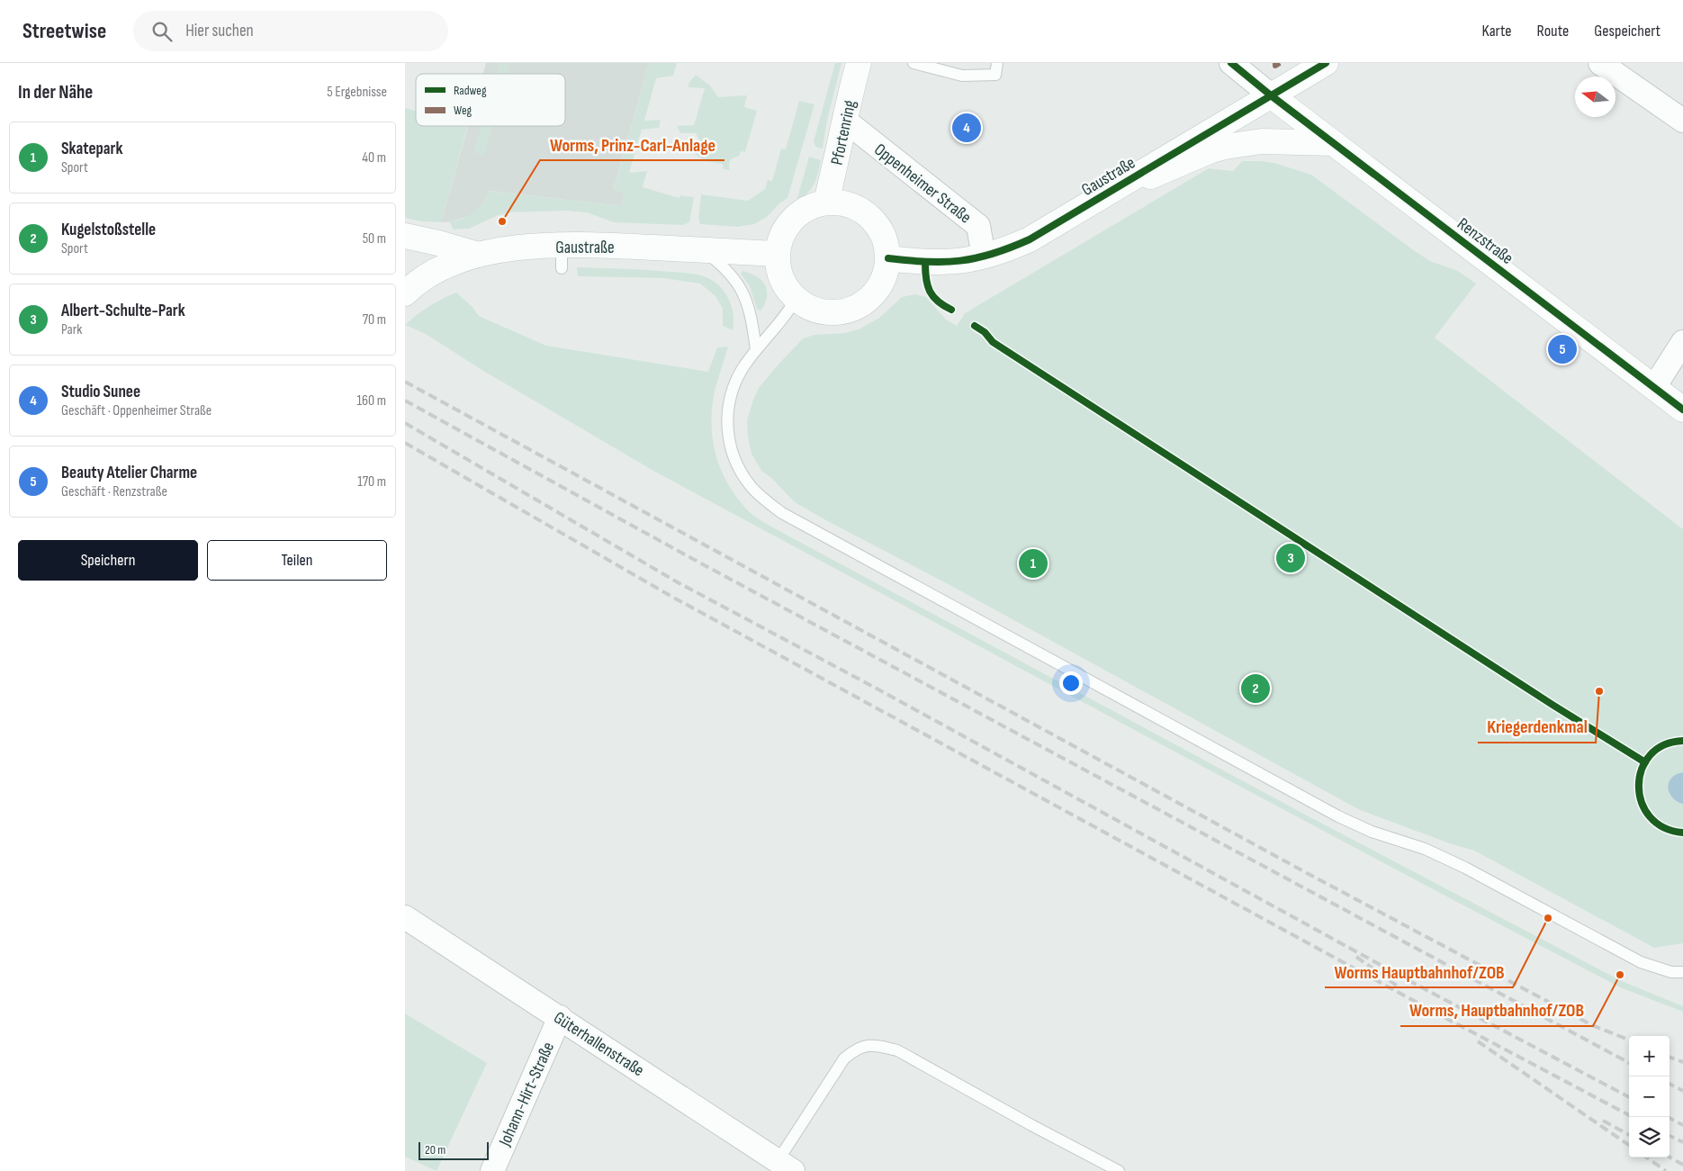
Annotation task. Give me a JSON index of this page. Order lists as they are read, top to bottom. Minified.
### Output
{"streets":{"main road":["Pfortenring","Gaustraße","Renzstraße"],"street":["Oppenheimer Straße","Güterhallenstraße","Johann-Hirt-Straße"]},"crossings":[["Pfortenring","Gaustraße"],["Pfortenring","Oppenheimer Straße"],["Gaustraße","Oppenheimer Straße"],["Gaustraße","Renzstraße"],["Güterhallenstraße","Johann-Hirt-Straße"]],"places":["Worms, Prinz-Carl-Anlage","Kriegerdenkmal","Worms Hauptbahnhof/ZOB","Worms, Hauptbahnhof/ZOB"],"legend":["Radweg","Weg"],"scale_bar":"20 m","north":"left","page":{"header":"Streetwise","search":"Hier suchen","nav":["Karte","Route","Gespeichert"],"heading":["In der Nähe","5 Ergebnisse"],"pins":["4","5","3","1","2"],"list":[{"mark":"1","name":"Skatepark","note":"Sport","value":"40 m"},{"mark":"2","name":"Kugelstoßstelle","note":"Sport","value":"50 m"},{"mark":"3","name":"Albert-Schulte-Park","note":"Park","value":"70 m"},{"mark":"4","name":"Studio Sunee","note":"Geschäft · Oppenheimer Straße","value":"160 m"},{"mark":"5","name":"Beauty Atelier Charme","note":"Geschäft · Renzstraße","value":"170 m"}],"buttons":["Speichern","Teilen"],"map_buttons":["+","−"],"scale":"20 m"}}
